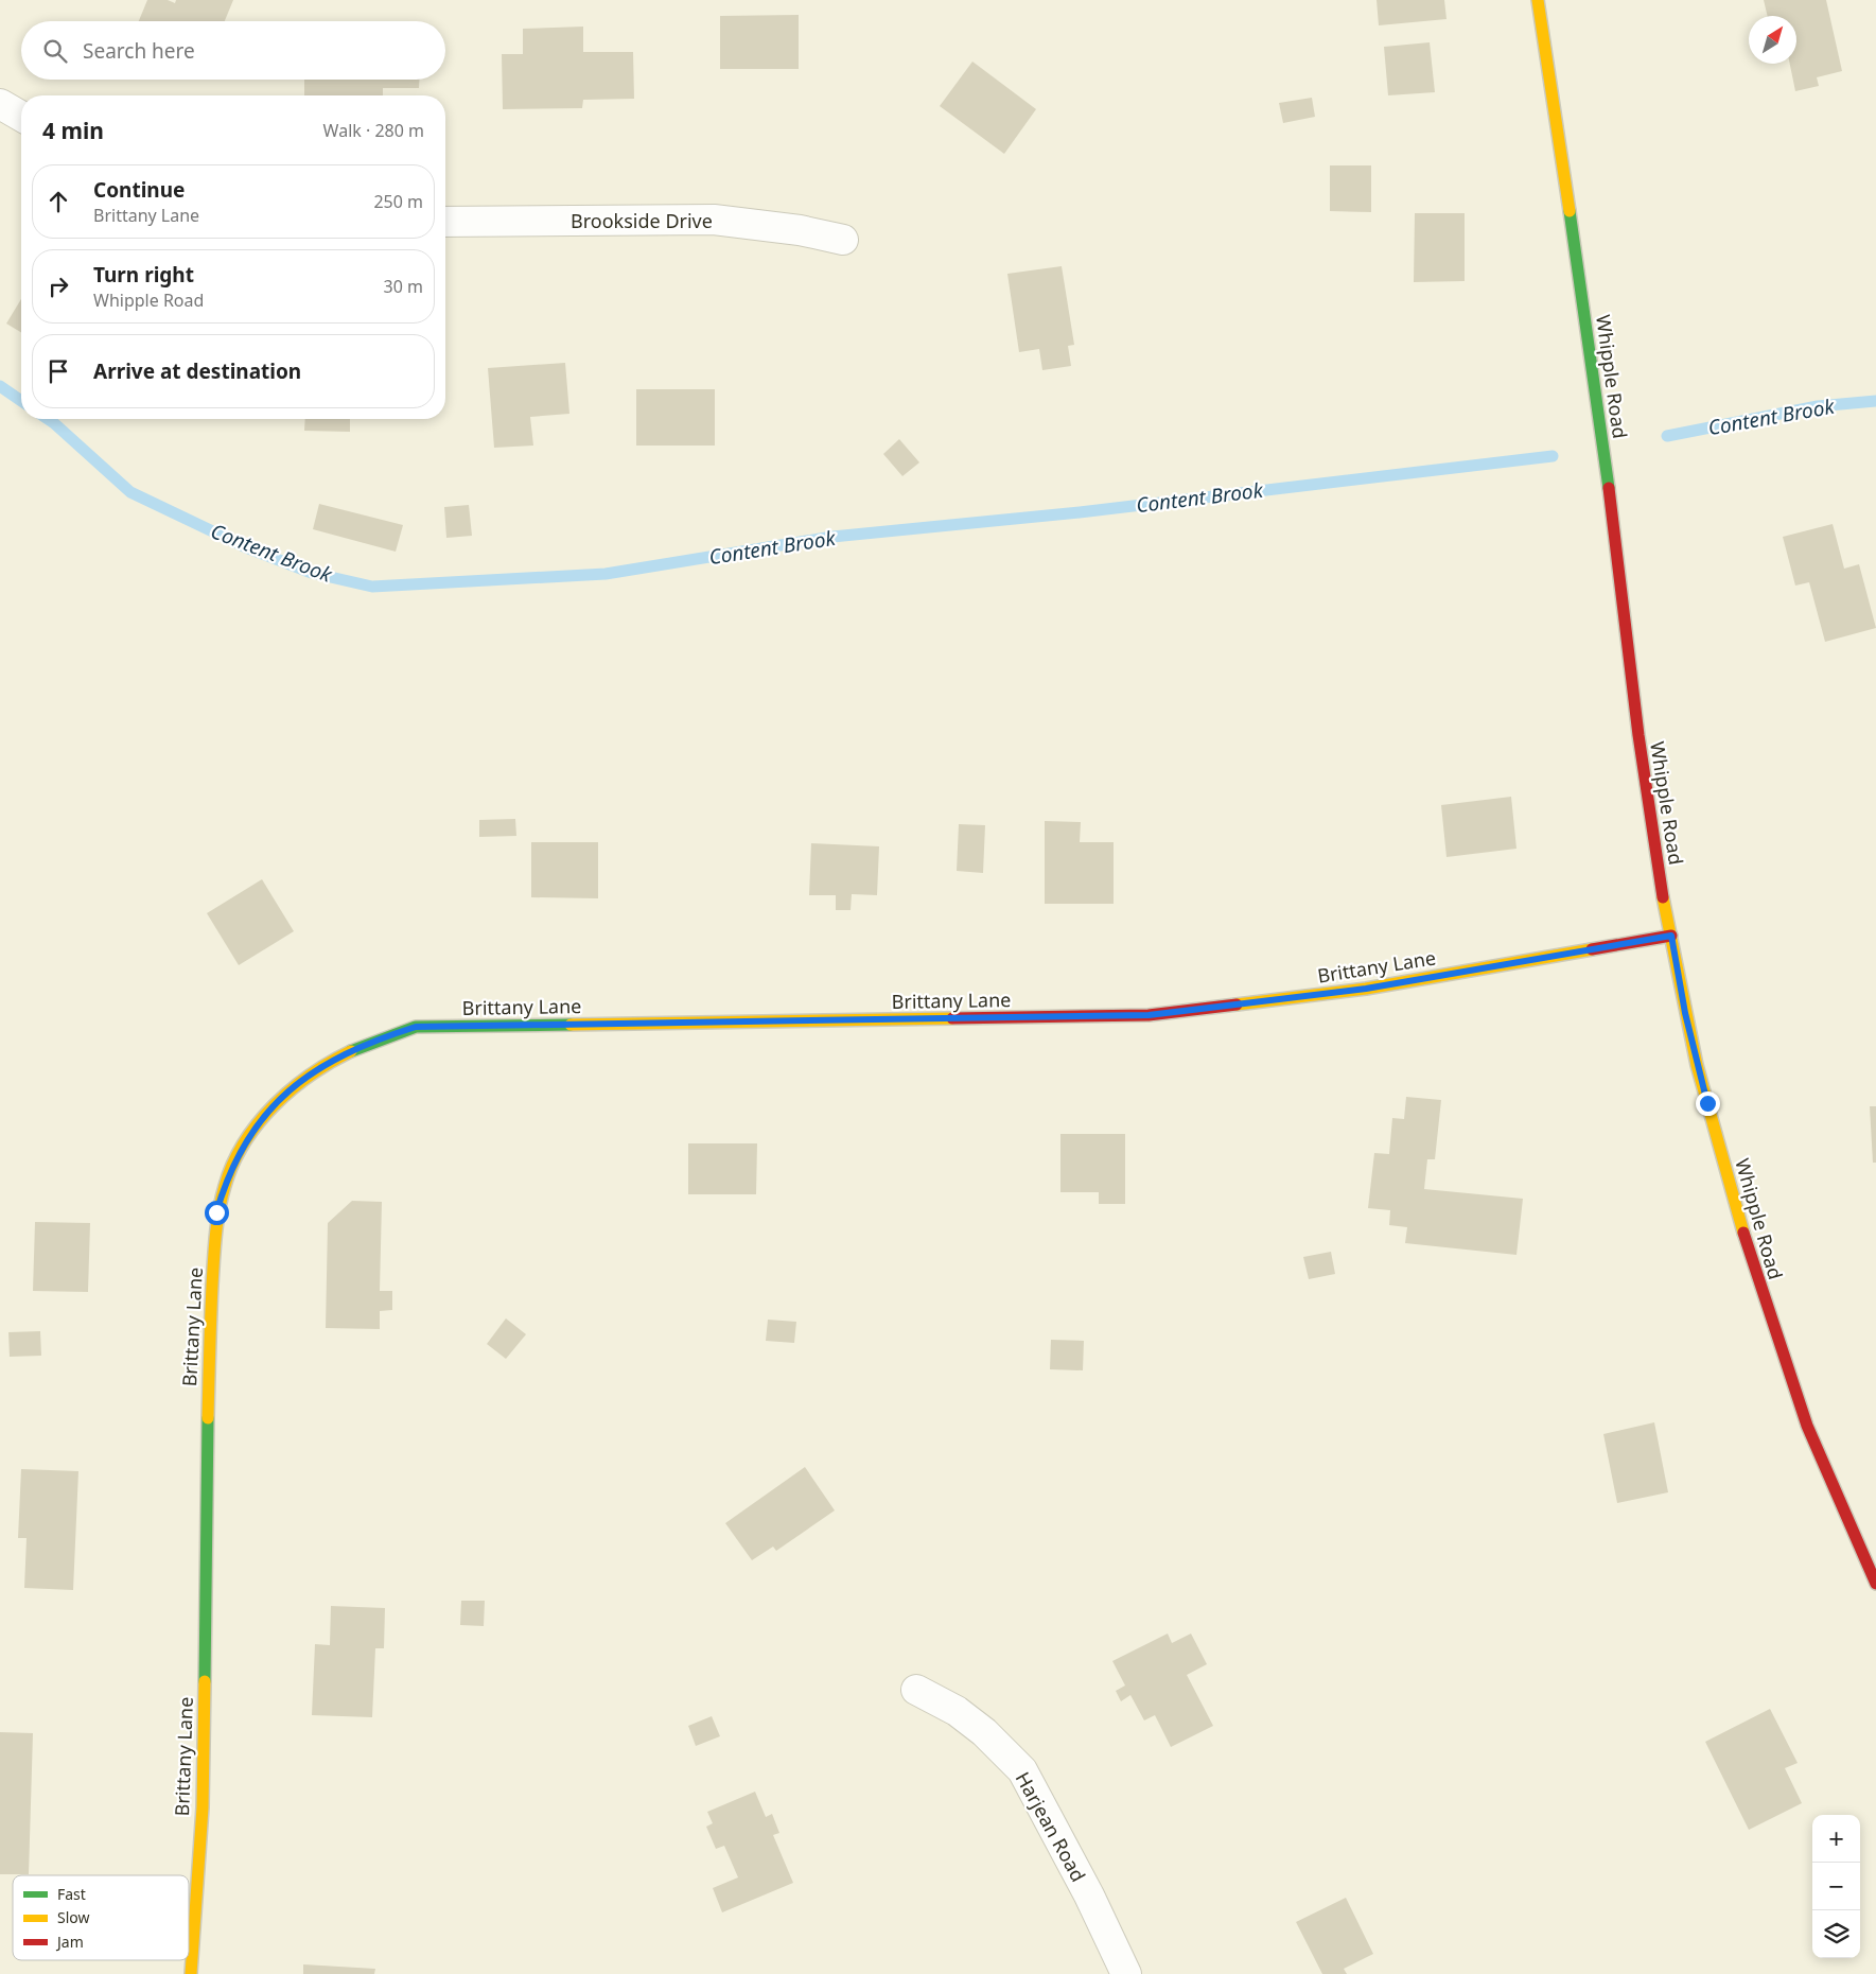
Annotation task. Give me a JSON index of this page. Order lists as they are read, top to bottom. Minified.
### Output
{"streets":{"street":["Brookside Drive","Whipple Road","Brittany Lane","Harjean Road"]},"crossings":[["Whipple Road","Brittany Lane"]],"water":["Content Brook"],"legend":["Fast","Slow","Jam"],"north":"top right","page":{"search":"Search here","heading":["4 min","Walk · 280 m"],"list":[["Continue","Brittany Lane","250 m"],["Turn right","Whipple Road","30 m"],"Arrive at destination"],"map_buttons":["+","−"]}}
